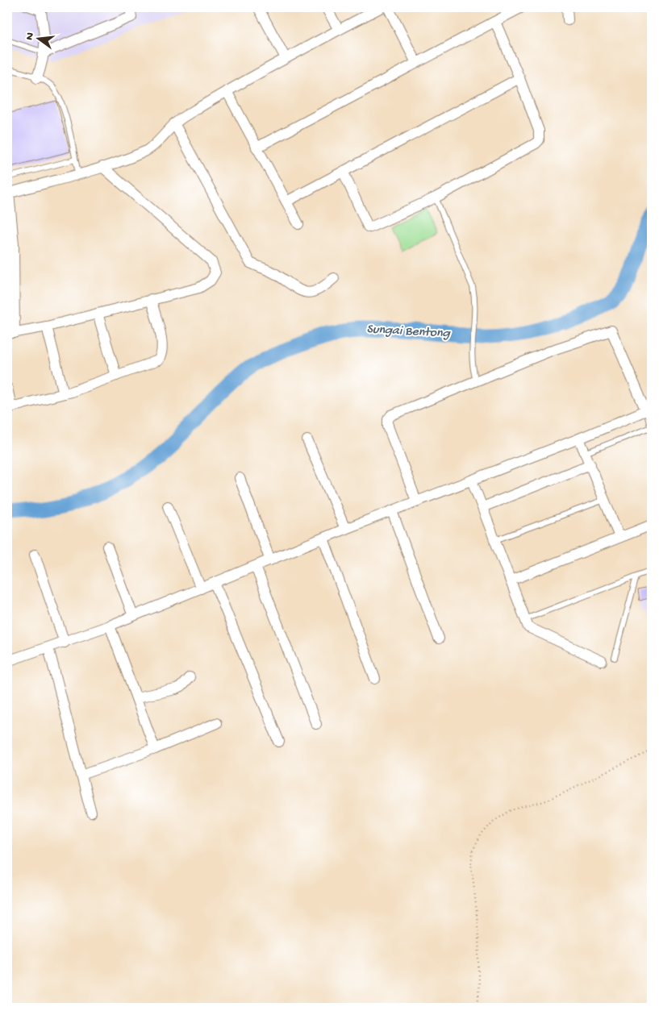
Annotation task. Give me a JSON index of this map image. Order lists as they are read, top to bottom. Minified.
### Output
{"water":["Sungai Bentong"],"north":"left"}
